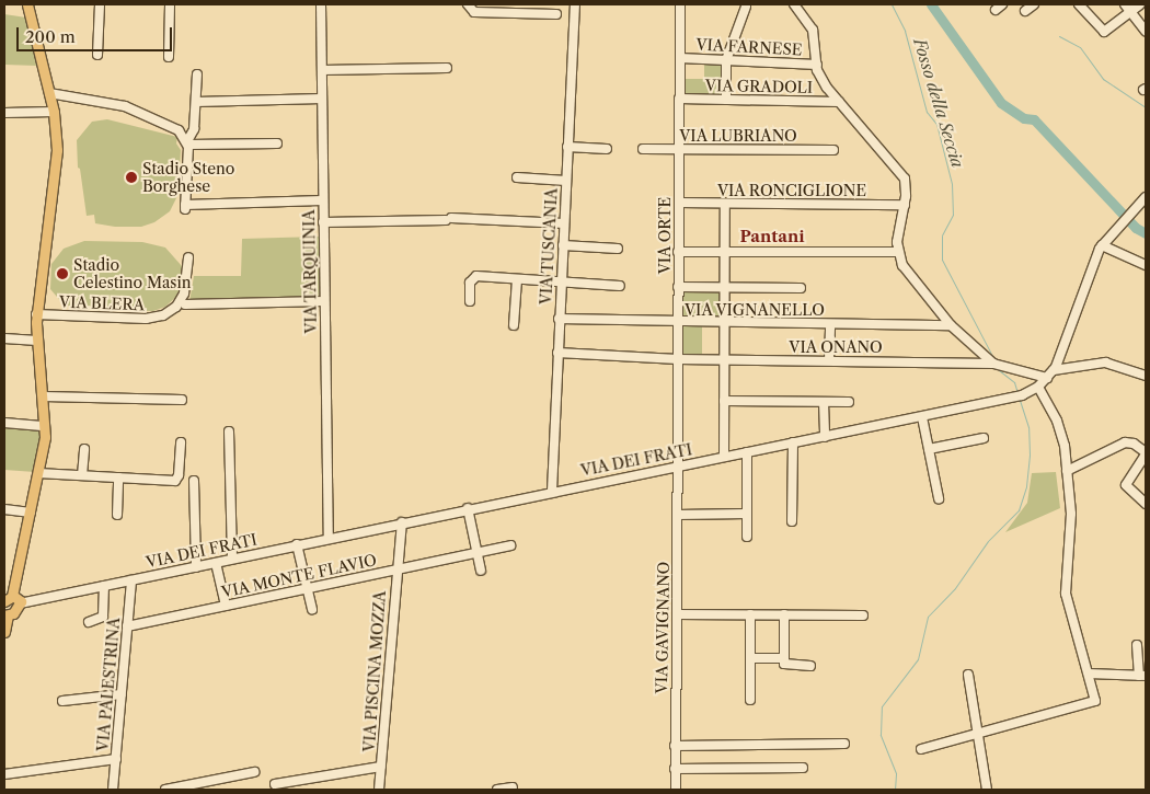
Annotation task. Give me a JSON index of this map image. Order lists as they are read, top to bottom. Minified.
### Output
{"streets":{"street":["VIA FARNESE","VIA GRADOLI","VIA LUBRIANO","VIA RONCIGLIONE","VIA ORTE","VIA TUSCANIA","VIA TARQUINIA","VIA BLERA","VIA VIGNANELLO","VIA ONANO","VIA DEI FRATI","VIA MONTE FLAVIO","VIA GAVIGNANO","VIA PISCINA MOZZA","VIA PALESTRINA"]},"crossings":[["VIA FARNESE","VIA ORTE"],["VIA GRADOLI","VIA ORTE"],["VIA LUBRIANO","VIA ORTE"],["VIA RONCIGLIONE","VIA ORTE"],["VIA ORTE","VIA VIGNANELLO"],["VIA ORTE","VIA ONANO"],["VIA ORTE","VIA DEI FRATI"],["VIA ORTE","VIA GAVIGNANO"],["VIA TUSCANIA","VIA VIGNANELLO"],["VIA TUSCANIA","VIA ONANO"],["VIA TUSCANIA","VIA DEI FRATI"],["VIA TARQUINIA","VIA DEI FRATI"],["VIA DEI FRATI","VIA GAVIGNANO"],["VIA DEI FRATI","VIA PISCINA MOZZA"],["VIA DEI FRATI","VIA PALESTRINA"],["VIA MONTE FLAVIO","VIA PISCINA MOZZA"],["VIA MONTE FLAVIO","VIA PALESTRINA"]],"districts":["Pantani"],"water":["Fosso della Seccia"],"places":["Stadio Steno Borghese","Stadio Celestino Masin"],"scale_bar":"200 m"}
